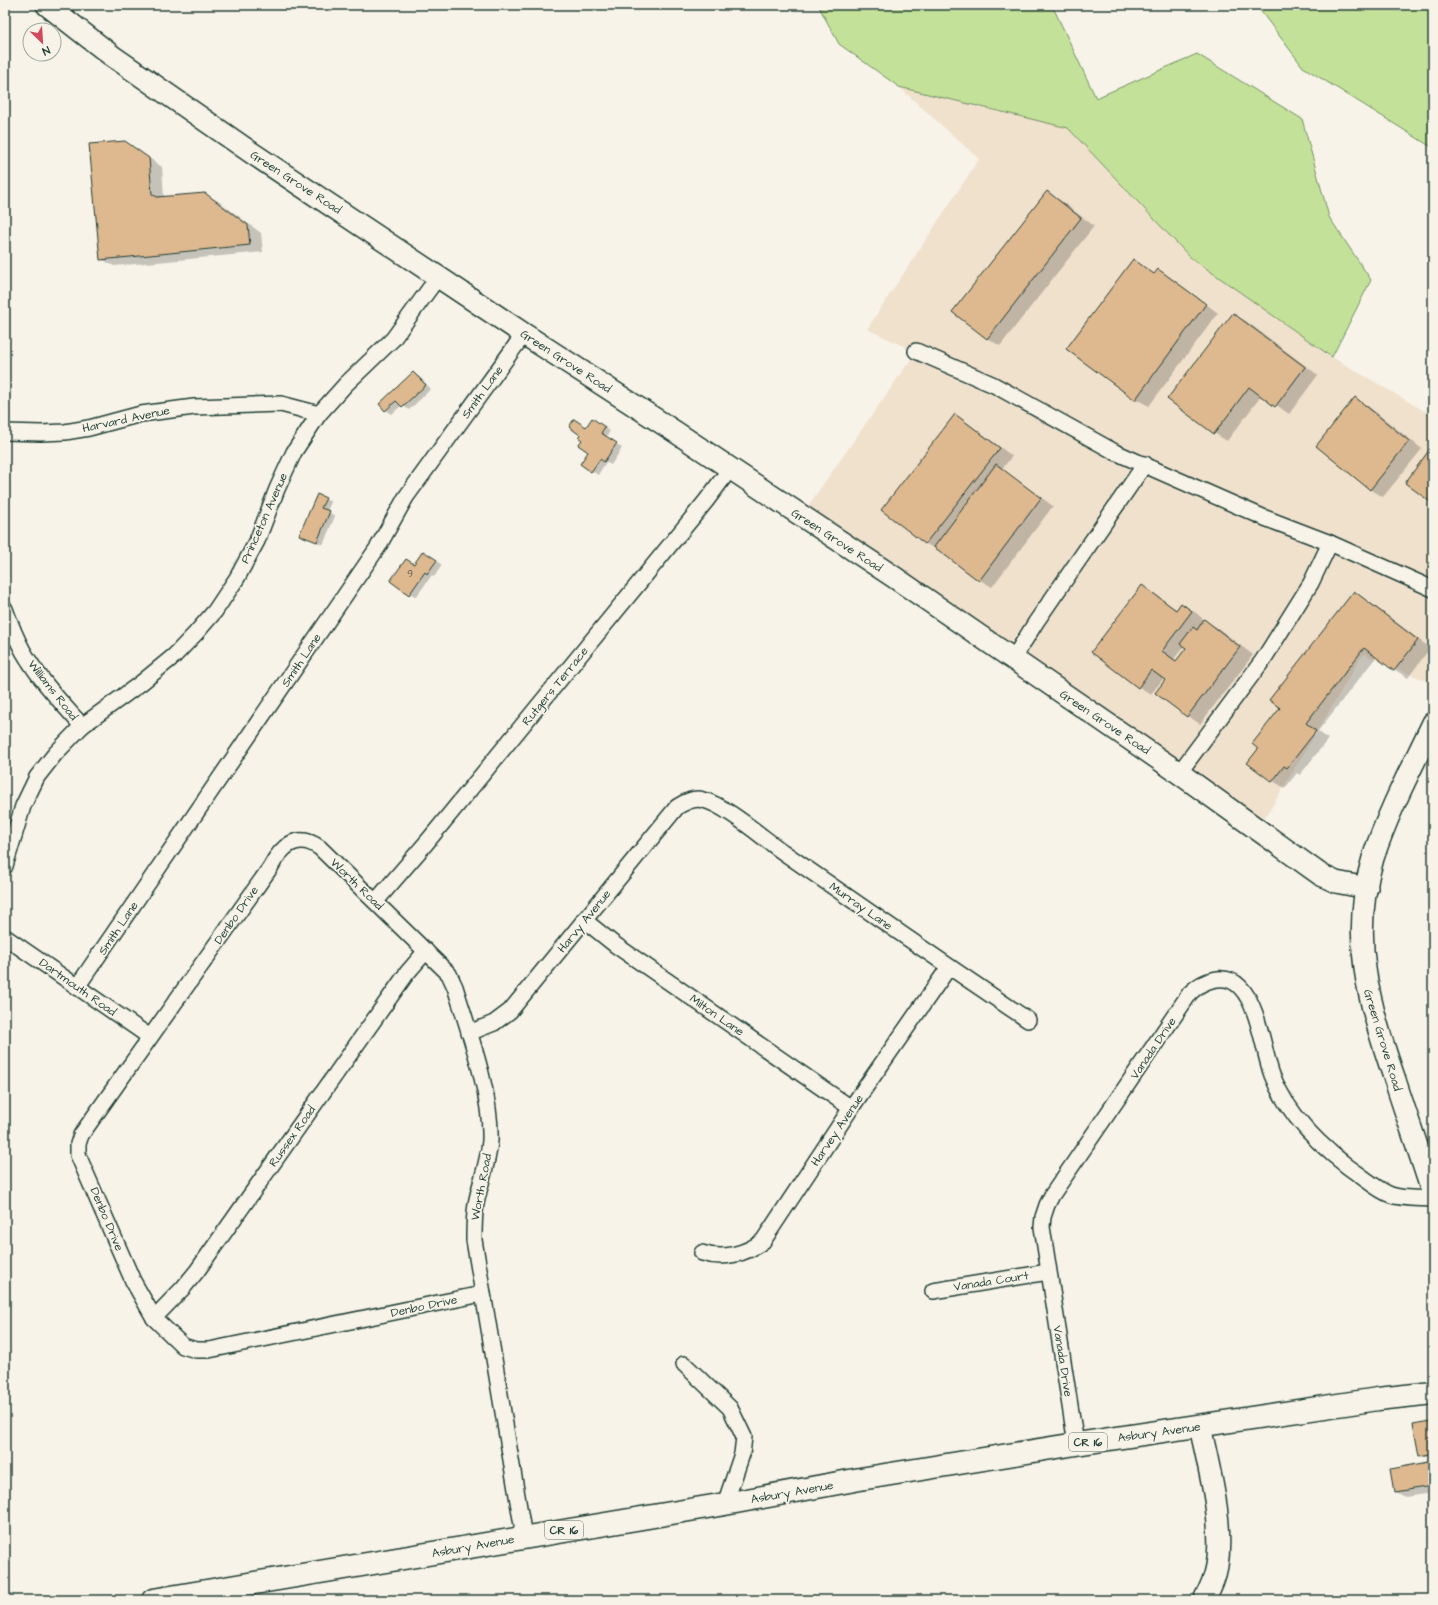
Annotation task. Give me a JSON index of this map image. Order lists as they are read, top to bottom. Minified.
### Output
{"streets":{"main road":["Asbury Avenue","CR 16"],"street":["Green Grove Road","Smith Lane","Harvard Avenue","Princeton Avenue","Rutgers Terrace","Williams Road","Worth Road","Murray Lane","Denbo Drive","Harvy Avenue","Dartmouth Road","Milton Lane","Vanada Drive","Harvey Avenue","Russex Road","Vanada Court"]},"crossings":[["Green Grove Road","Smith Lane"],["Green Grove Road","Princeton Avenue"],["Green Grove Road","Rutgers Terrace"],["Smith Lane","Dartmouth Road"],["Harvard Avenue","Princeton Avenue"],["Princeton Avenue","Williams Road"],["Rutgers Terrace","Worth Road"],["Worth Road","Denbo Drive"],["Worth Road","Harvy Avenue"],["Worth Road","Russex Road"],["Worth Road","Asbury Avenue"],["Murray Lane","Harvy Avenue"],["Murray Lane","Harvey Avenue"],["Denbo Drive","Dartmouth Road"],["Denbo Drive","Russex Road"],["Harvy Avenue","Milton Lane"],["Milton Lane","Harvey Avenue"],["Vanada Drive","Vanada Court"],["Vanada Drive","Asbury Avenue"]],"house_numbers":["9"],"north":"bottom right"}
